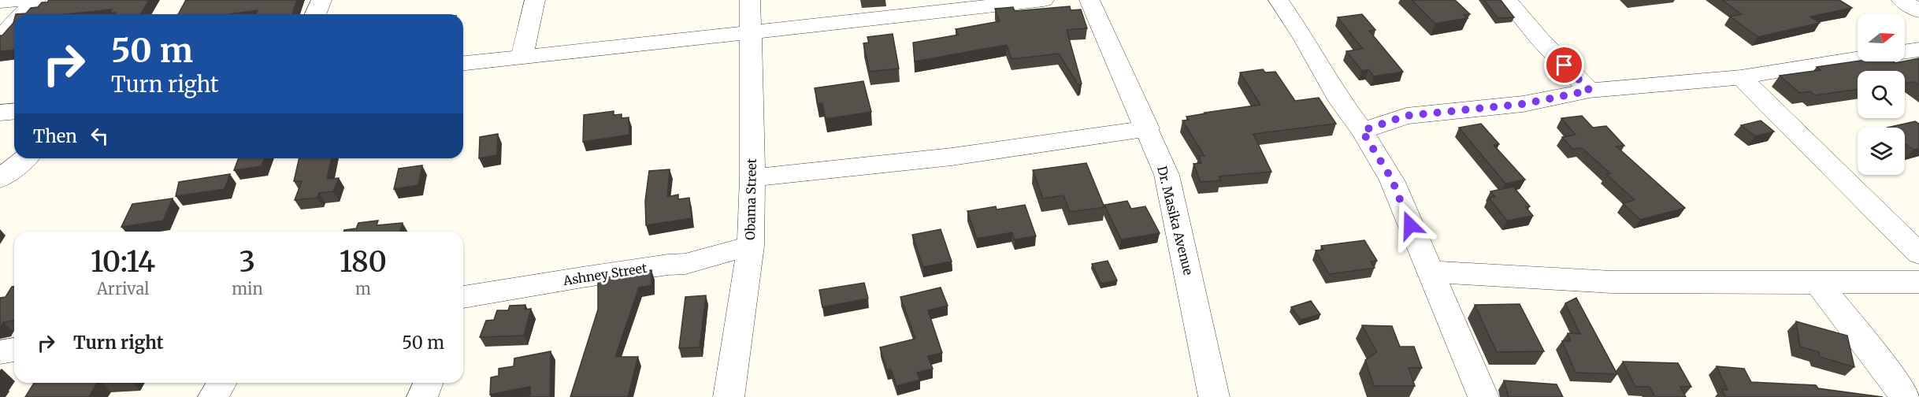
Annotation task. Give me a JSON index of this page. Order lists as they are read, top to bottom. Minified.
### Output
{"streets":{"street":["Obama Street","Dr. Masika Avenue","Ashney Street"]},"crossings":[["Obama Street","Ashney Street"]],"north":"right","page":{"turn":["50 m","Turn right"],"then":"Then","eta":["10:14","Arrival","3","min","180","m"],"list":[{"name":"Turn right","value":"50 m"}]}}
